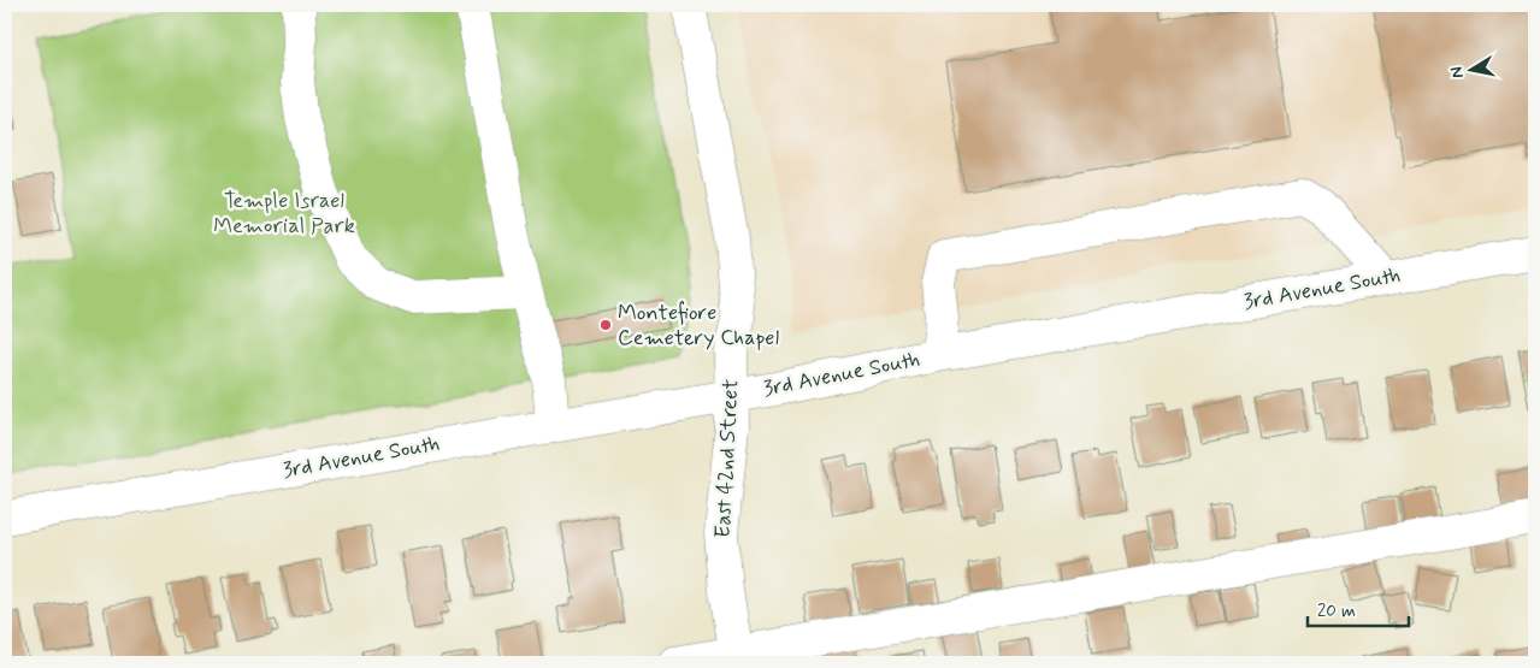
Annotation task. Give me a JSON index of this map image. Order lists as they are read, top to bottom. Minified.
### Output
{"streets":{"street":["3rd Avenue South","East 42nd Street"]},"crossings":[["3rd Avenue South","East 42nd Street"]],"parks":["Temple Israel Memorial Park"],"places":["Montefiore Cemetery Chapel"],"scale_bar":"20 m","north":"left"}
